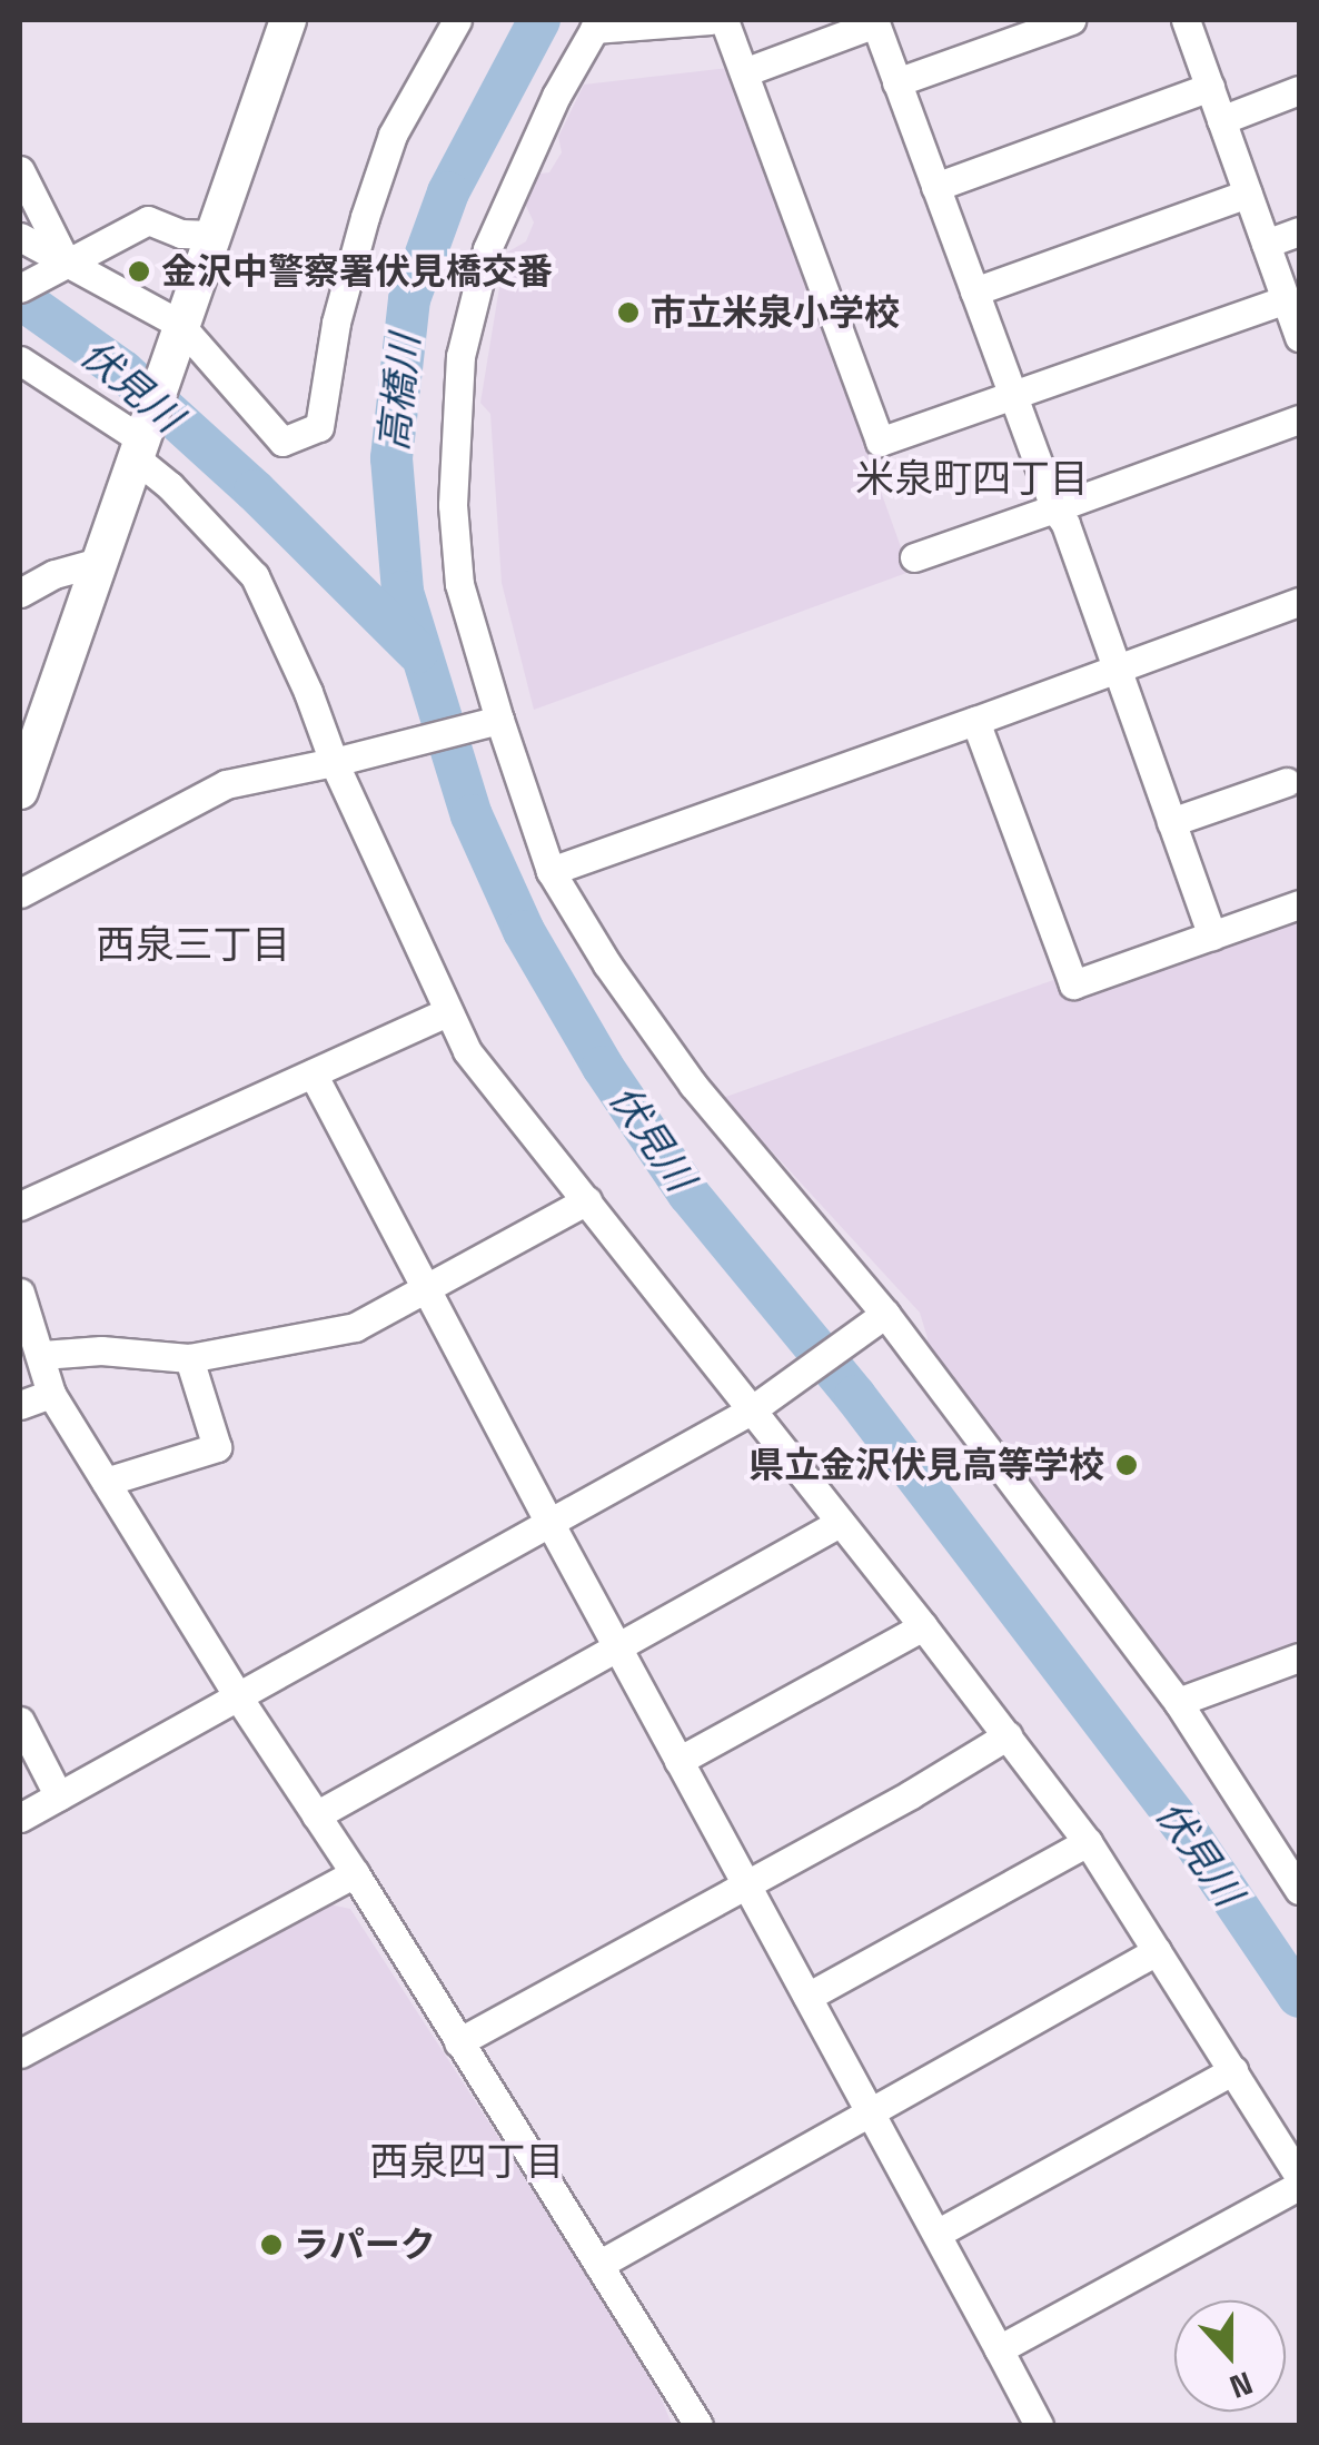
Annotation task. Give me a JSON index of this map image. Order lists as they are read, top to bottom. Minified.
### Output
{"districts":["米泉町四丁目","西泉三丁目","西泉四丁目"],"water":["伏見川","高橋川"],"places":["金沢中警察署伏見橋交番","市立米泉小学校","県立金沢伏見高等学校","ラパーク"],"north":"bottom"}
